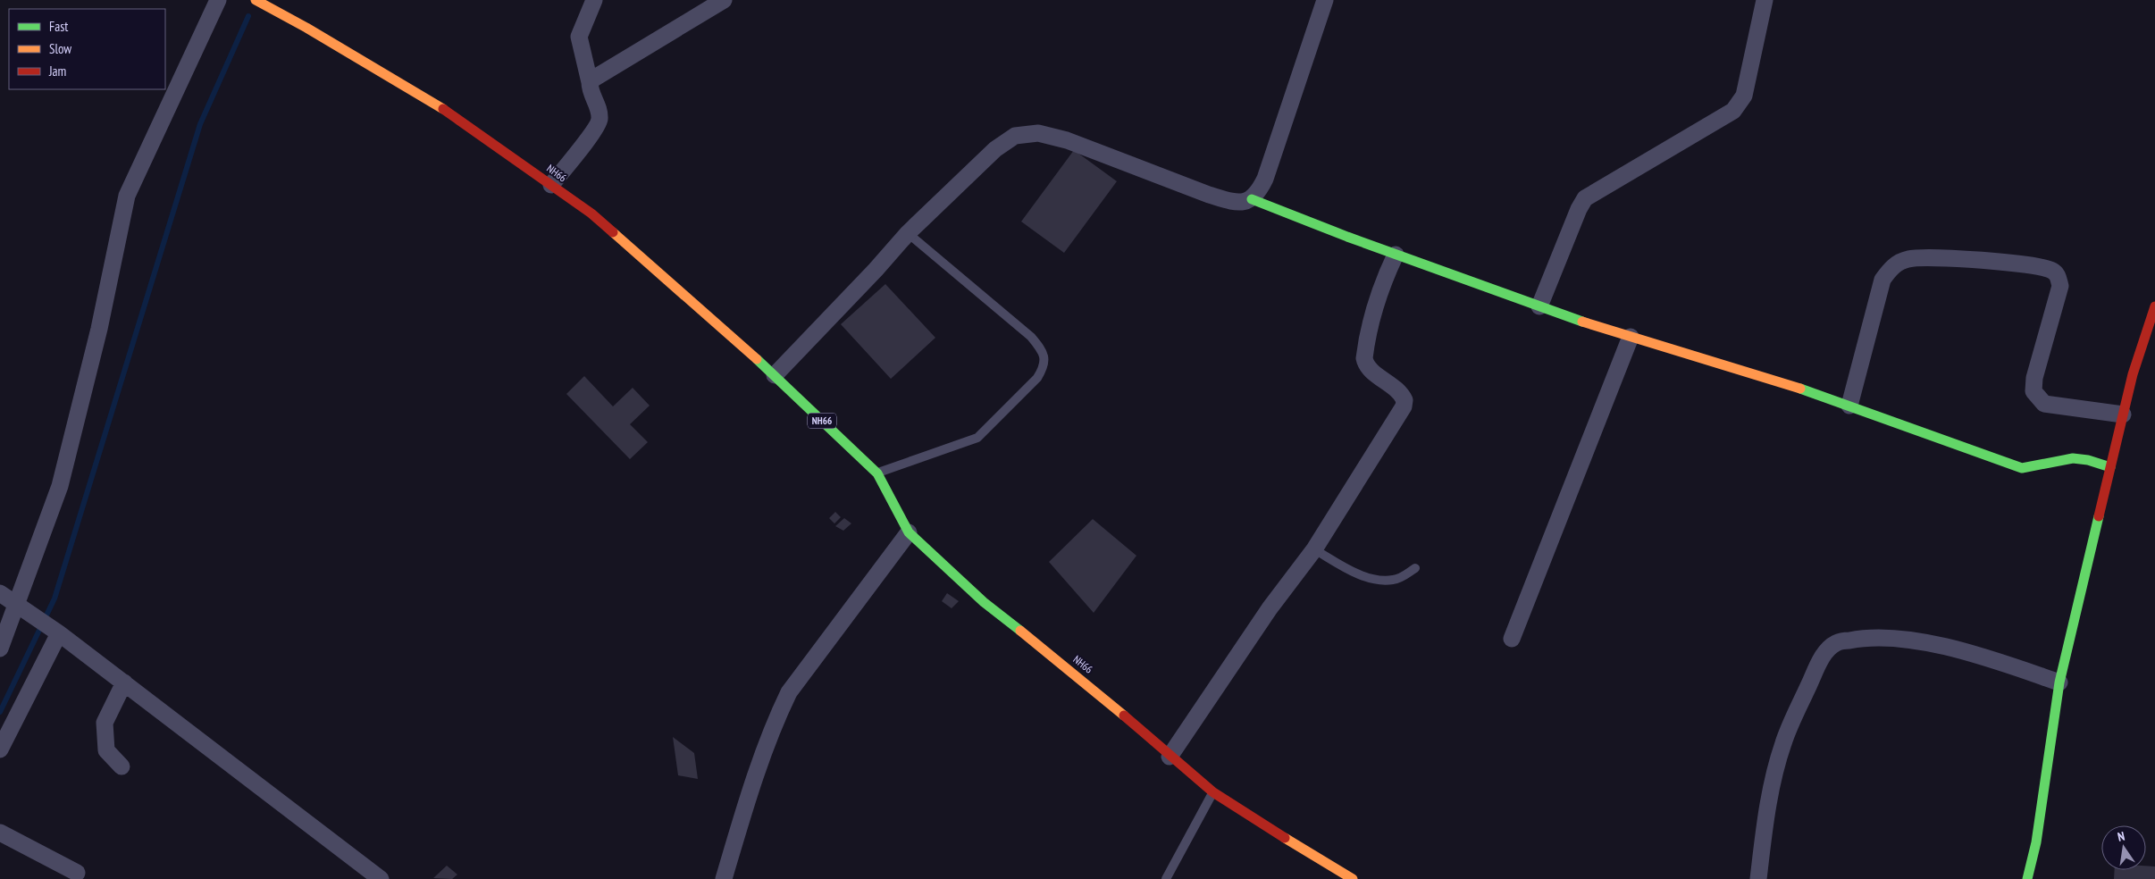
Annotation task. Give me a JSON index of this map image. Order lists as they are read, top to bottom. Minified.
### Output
{"streets":{"main road":["NH66"]},"legend":["Fast","Slow","Jam"],"north":"top"}
